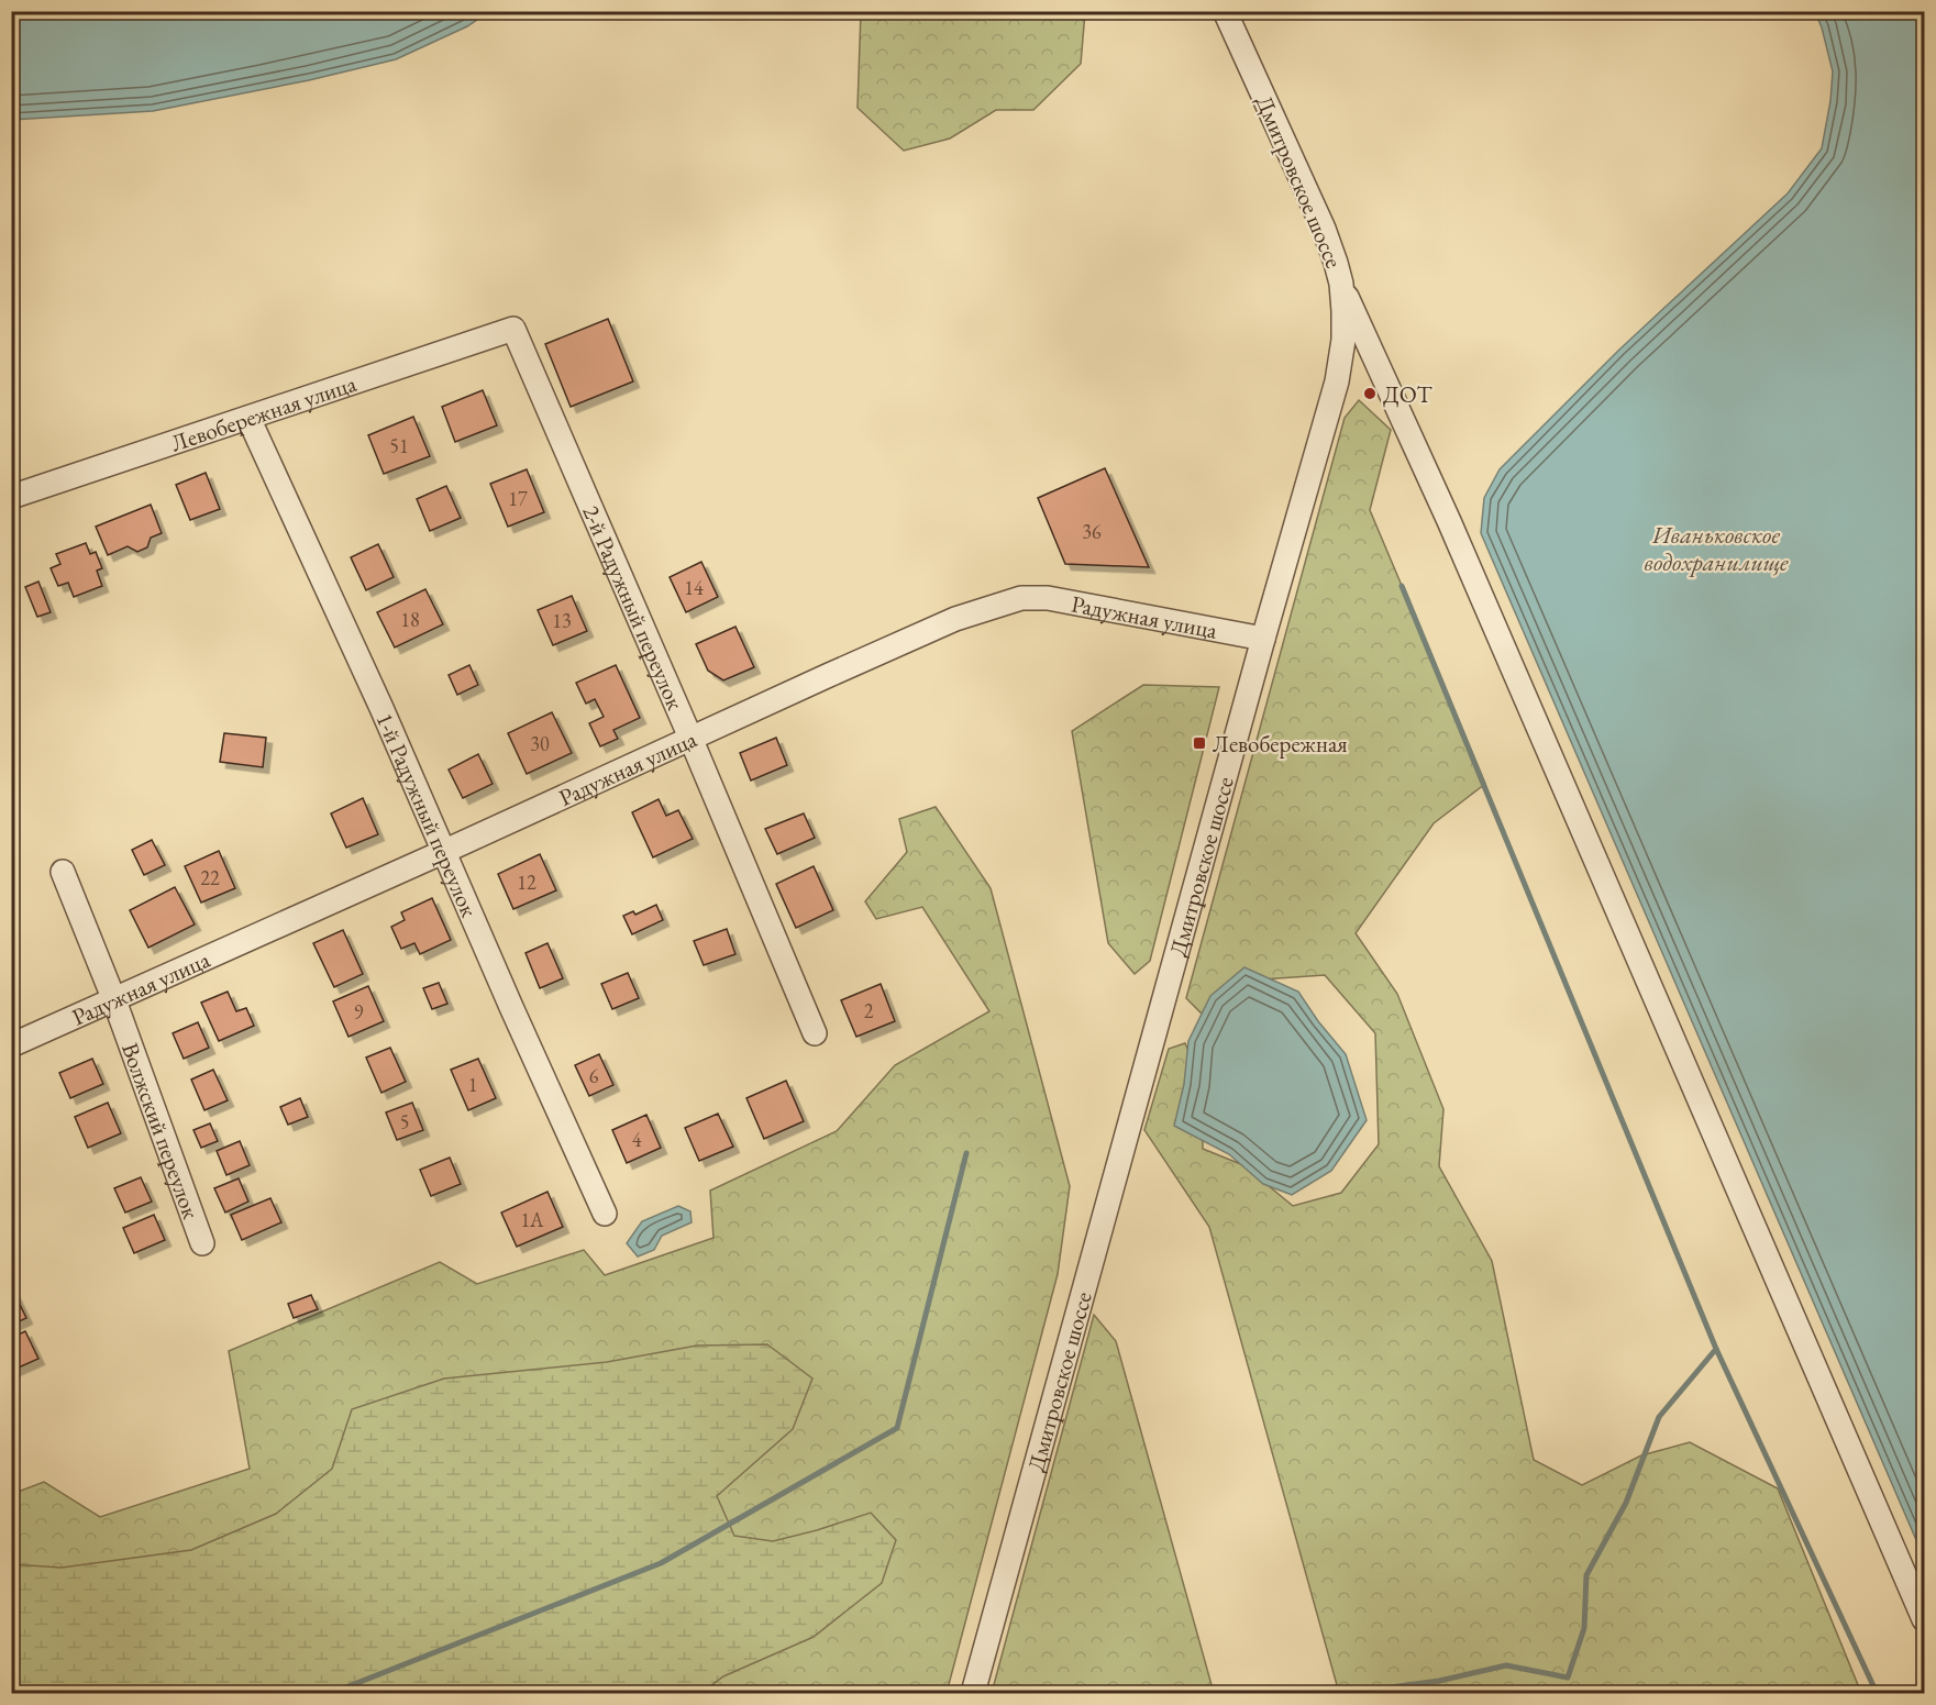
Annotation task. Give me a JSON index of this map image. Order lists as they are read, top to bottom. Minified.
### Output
{"streets":{"street":["Дмитровское шоссе","Левобережная улица","2-й Радужный переулок","Радужная улица","1-й Радужный переулок","Волжский переулок"]},"crossings":[["Дмитровское шоссе","Радужная улица"],["Левобережная улица","2-й Радужный переулок"],["Левобережная улица","1-й Радужный переулок"],["2-й Радужный переулок","Радужная улица"],["Радужная улица","1-й Радужный переулок"],["Радужная улица","Волжский переулок"]],"water":["Иваньковское водохранилище"],"places":{"other":["ДОТ"],"transit":["Левобережная"]},"house_numbers":["51","17","36","14","18","13","30","22","12","2","9","6","1","5","4","1А"]}
